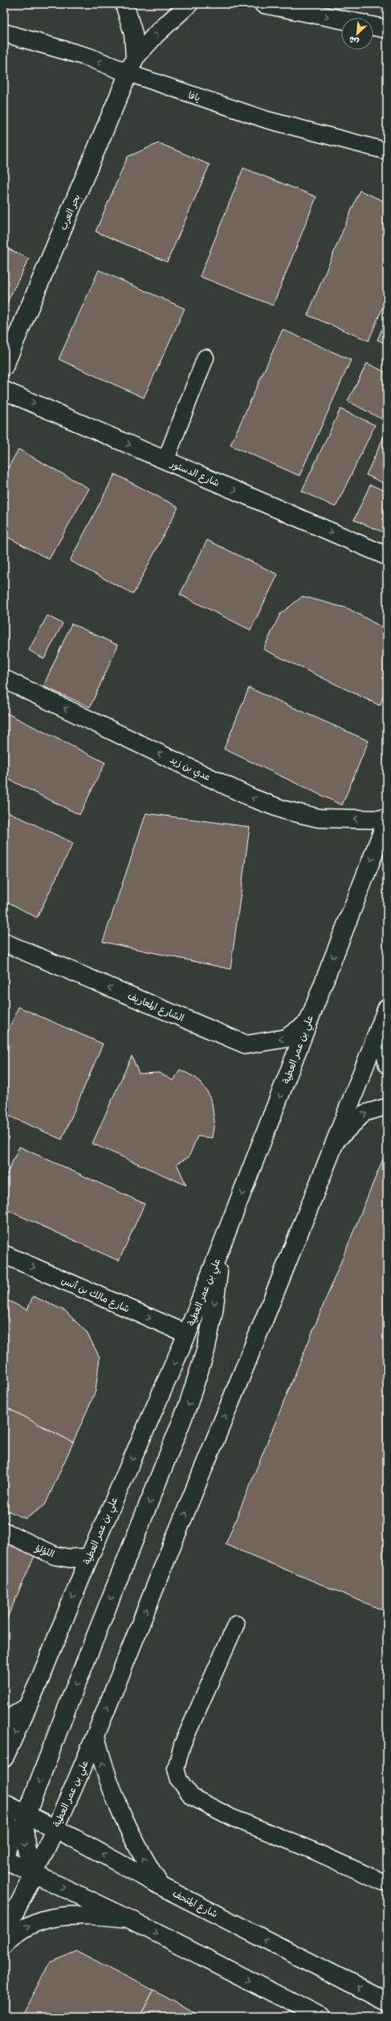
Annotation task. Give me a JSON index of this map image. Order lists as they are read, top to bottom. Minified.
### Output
{"streets":{"main road":["يافا","بحر العرب","شارع الدستور","عدي بن زيد","الشارع المعاريف","علي بن عمر العطية","شارع مالك بن أنس","اللؤلؤ","شارع المتحف"]},"crossings":[["يافا","بحر العرب"],["عدي بن زيد","علي بن عمر العطية"],["الشارع المعاريف","علي بن عمر العطية"],["علي بن عمر العطية","شارع مالك بن أنس"],["علي بن عمر العطية","اللؤلؤ"],["علي بن عمر العطية","شارع المتحف"]],"one_way":["شارع الدستور","عدي بن زيد","الشارع المعاريف","شارع مالك بن أنس"],"north":"bottom left"}
